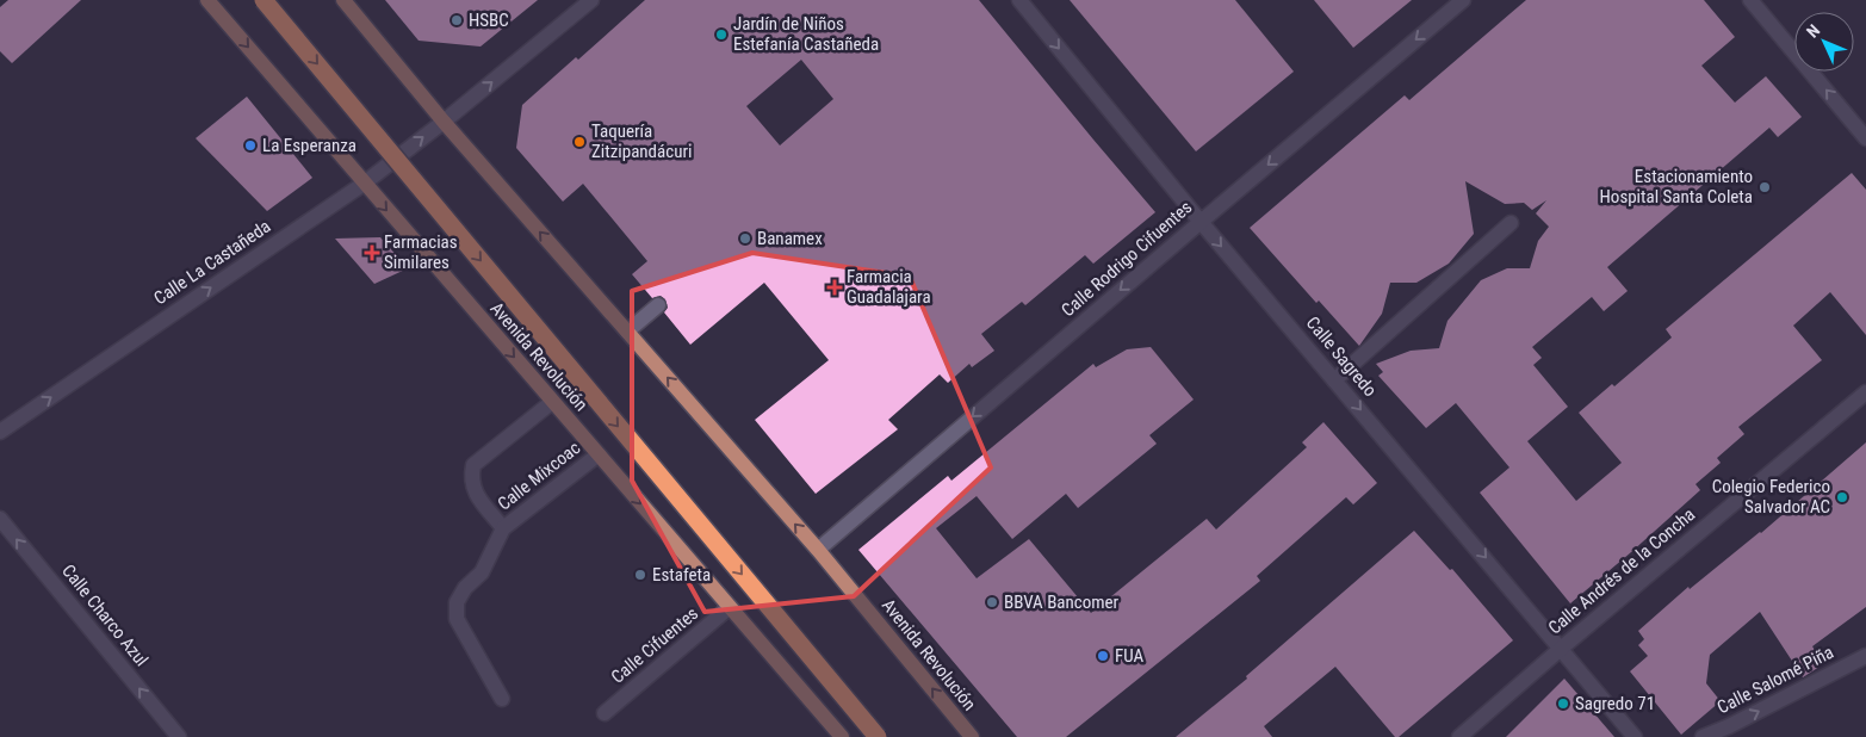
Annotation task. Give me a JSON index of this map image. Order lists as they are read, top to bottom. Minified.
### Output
{"streets":{"main road":["Avenida Revolución"],"street":["Calle Rodrigo Cifuentes","Calle La Castañeda","Calle Sagredo","Calle Mixcoac","Calle Andrés de la Concha","Calle Charco Azul","Calle Cifuentes","Calle Salomé Piña"]},"crossings":[["Calle Rodrigo Cifuentes","Avenida Revolución"],["Calle Rodrigo Cifuentes","Calle Sagredo"],["Calle La Castañeda","Avenida Revolución"],["Avenida Revolución","Calle Mixcoac"],["Avenida Revolución","Calle Cifuentes"],["Calle Sagredo","Calle Andrés de la Concha"]],"one_way":["Calle Rodrigo Cifuentes","Calle La Castañeda","Calle Sagredo","Calle Charco Azul","Calle Salomé Piña"],"places":{"other":["HSBC","Jardín de Niños Estefanía Castañeda","Taquería Zitzipandácuri","La Esperanza","Estacionamiento Hospital Santa Coleta","Banamex","Colegio Federico Salvador AC","Estafeta","BBVA Bancomer","FUA","Sagredo 71"],"health":["Farmacias Similares","Farmacia Guadalajara"]},"north":"top left"}
